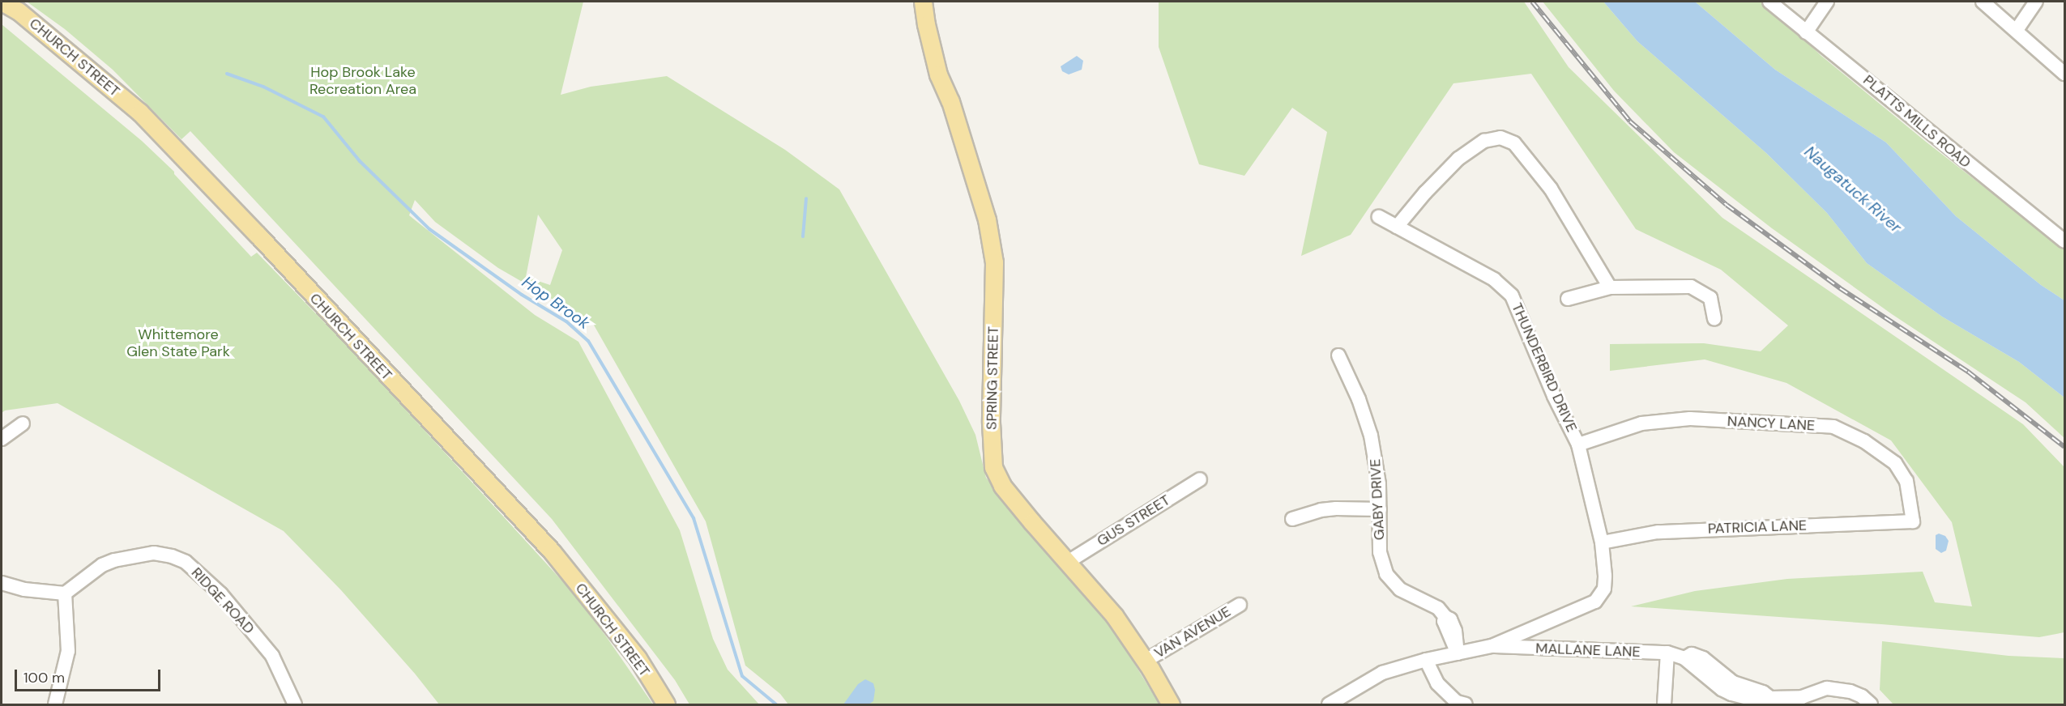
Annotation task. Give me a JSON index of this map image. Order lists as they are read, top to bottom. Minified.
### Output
{"streets":{"main road":["CHURCH STREET","SPRING STREET"],"street":["PLATTS MILLS ROAD","THUNDERBIRD DRIVE","NANCY LANE","GABY DRIVE","GUS STREET","PATRICIA LANE","RIDGE ROAD","VAN AVENUE","MALLANE LANE"]},"crossings":[["THUNDERBIRD DRIVE","NANCY LANE"],["THUNDERBIRD DRIVE","PATRICIA LANE"],["THUNDERBIRD DRIVE","MALLANE LANE"],["SPRING STREET","GUS STREET"],["SPRING STREET","VAN AVENUE"],["NANCY LANE","PATRICIA LANE"],["GABY DRIVE","MALLANE LANE"],["PATRICIA LANE","MALLANE LANE"]],"water":["Naugatuck River","Hop Brook"],"parks":["Hop Brook Lake Recreation Area","Whittemore Glen State Park"],"scale_bar":"100 m"}
